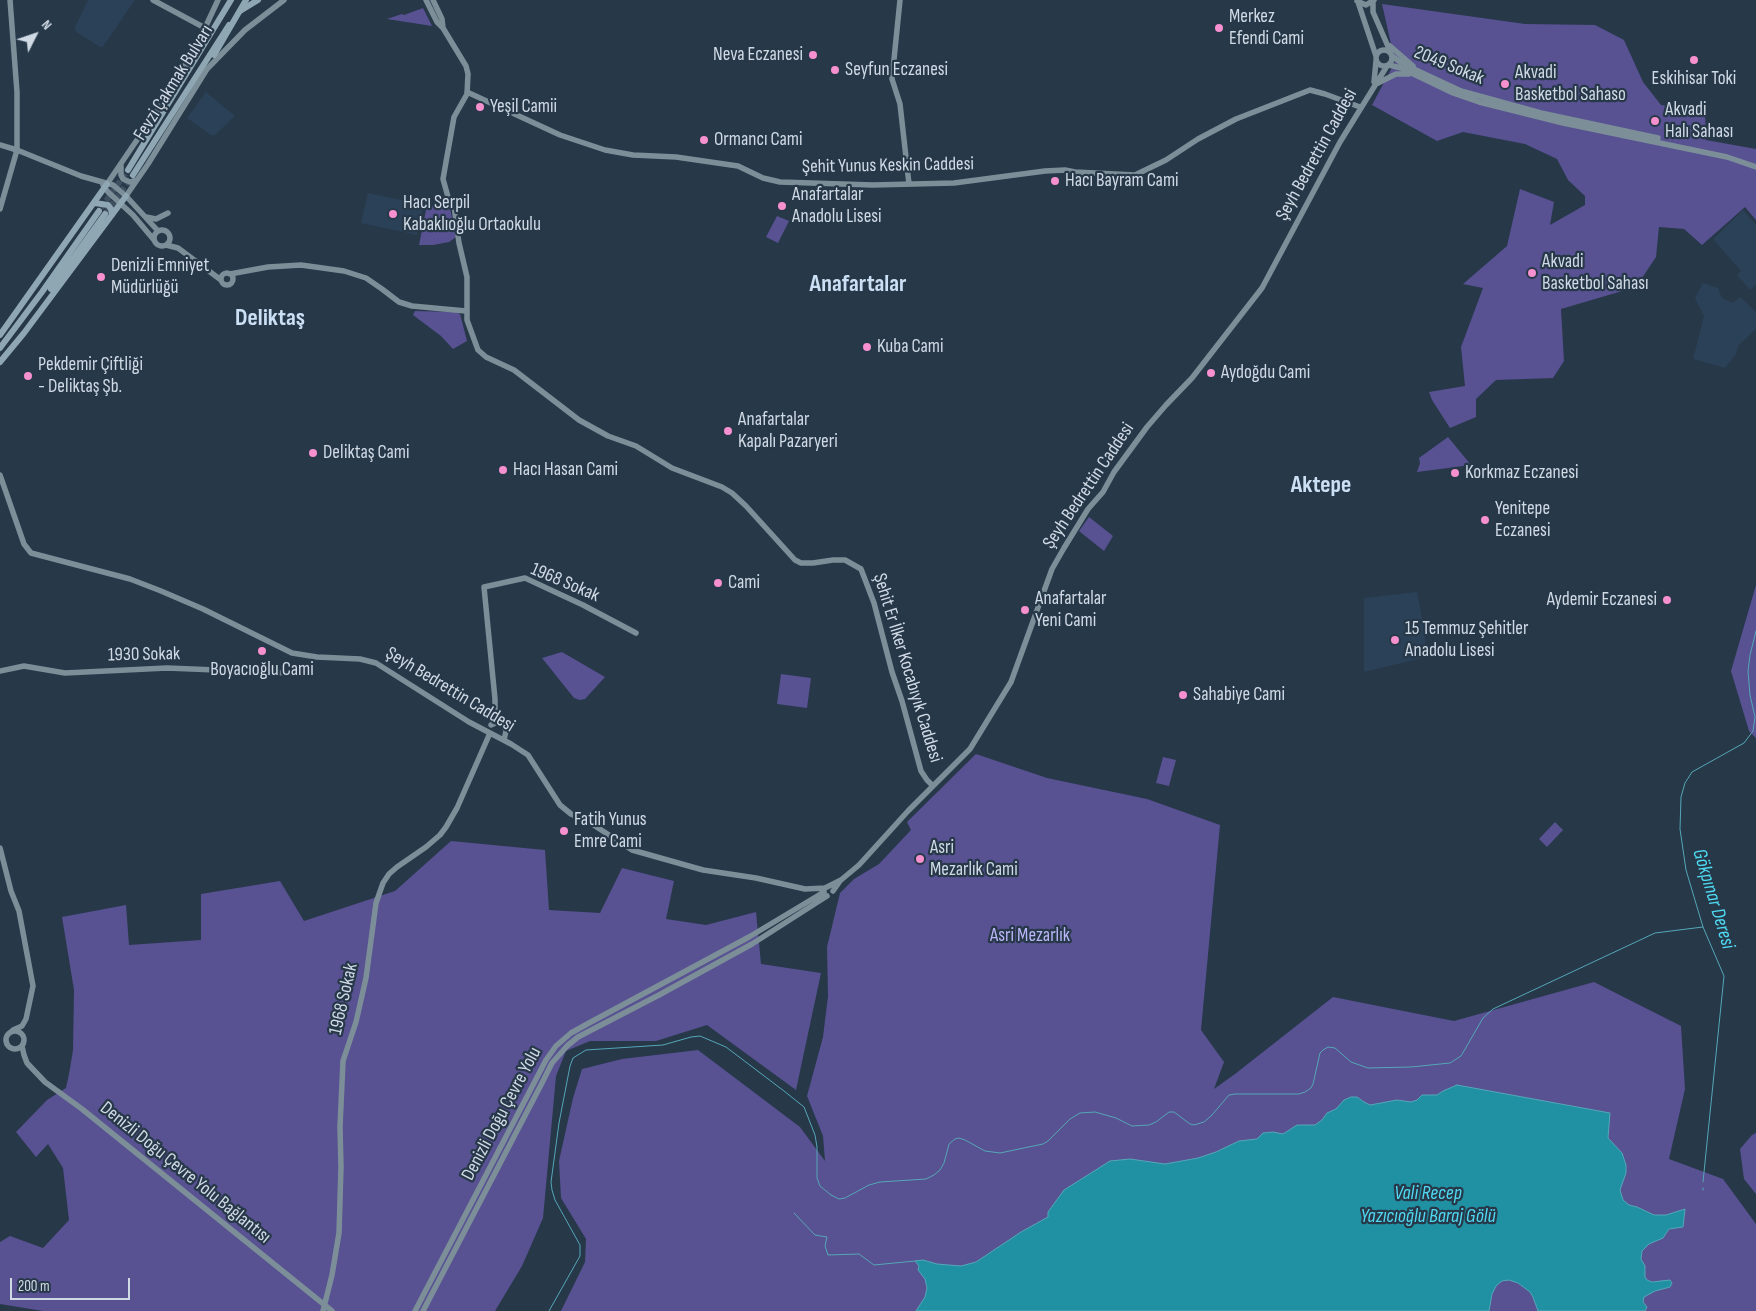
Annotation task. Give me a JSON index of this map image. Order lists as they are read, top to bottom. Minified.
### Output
{"streets":{"main road":["Fevzi Çakmak Bulvarı"],"street":["2049 Sokak","Şeyh Bedrettin Caddesi","Şehit Yunus Keskin Caddesi","1968 Sokak","1930 Sokak","Şehit Er İlker Kocabıyık Caddesi","Denizli Doğu Çevre Yolu","Denizli Doğu Çevre Yolu Bağlantısı"]},"crossings":[["2049 Sokak","Şeyh Bedrettin Caddesi"],["Şeyh Bedrettin Caddesi","Şehit Yunus Keskin Caddesi"],["Şeyh Bedrettin Caddesi","1968 Sokak"],["Şeyh Bedrettin Caddesi","Şehit Er İlker Kocabıyık Caddesi"],["Şeyh Bedrettin Caddesi","Denizli Doğu Çevre Yolu"],["Şehit Yunus Keskin Caddesi","Şehit Er İlker Kocabıyık Caddesi"],["1968 Sokak","Denizli Doğu Çevre Yolu Bağlantısı"]],"districts":["Anafartalar","Deliktaş","Aktepe"],"water":["Gökpınar Deresi","Vali Recep Yazıcıoğlu Baraj Gölü"],"parks":["Asri Mezarlık"],"places":["Merkez Efendi Cami","Neva Eczanesi","Eskihisar Toki","Seyfun Eczanesi","Akvadi Basketbol Sahaso","Yeşil Camii","Akvadi Halı Sahası","Ormancı Cami","Hacı Bayram Cami","Anafartalar Anadolu Lisesi","Hacı Serpil Kabaklıoğlu Ortaokulu","Akvadi Basketbol Sahası","Denizli Emniyet Müdürlüğü","Kuba Cami","Aydoğdu Cami","Pekdemir Çiftliği - Deliktaş Şb.","Anafartalar Kapalı Pazaryeri","Deliktaş Cami","Hacı Hasan Cami","Korkmaz Eczanesi","Yenitepe Eczanesi","Cami","Aydemir Eczanesi","Anafartalar Yeni Cami","15 Temmuz Şehitler Anadolu Lisesi","Boyacıoğlu Cami","Sahabiye Cami","Fatih Yunus Emre Cami","Asri Mezarlık Cami"],"scale_bar":"200 m","north":"top right"}
